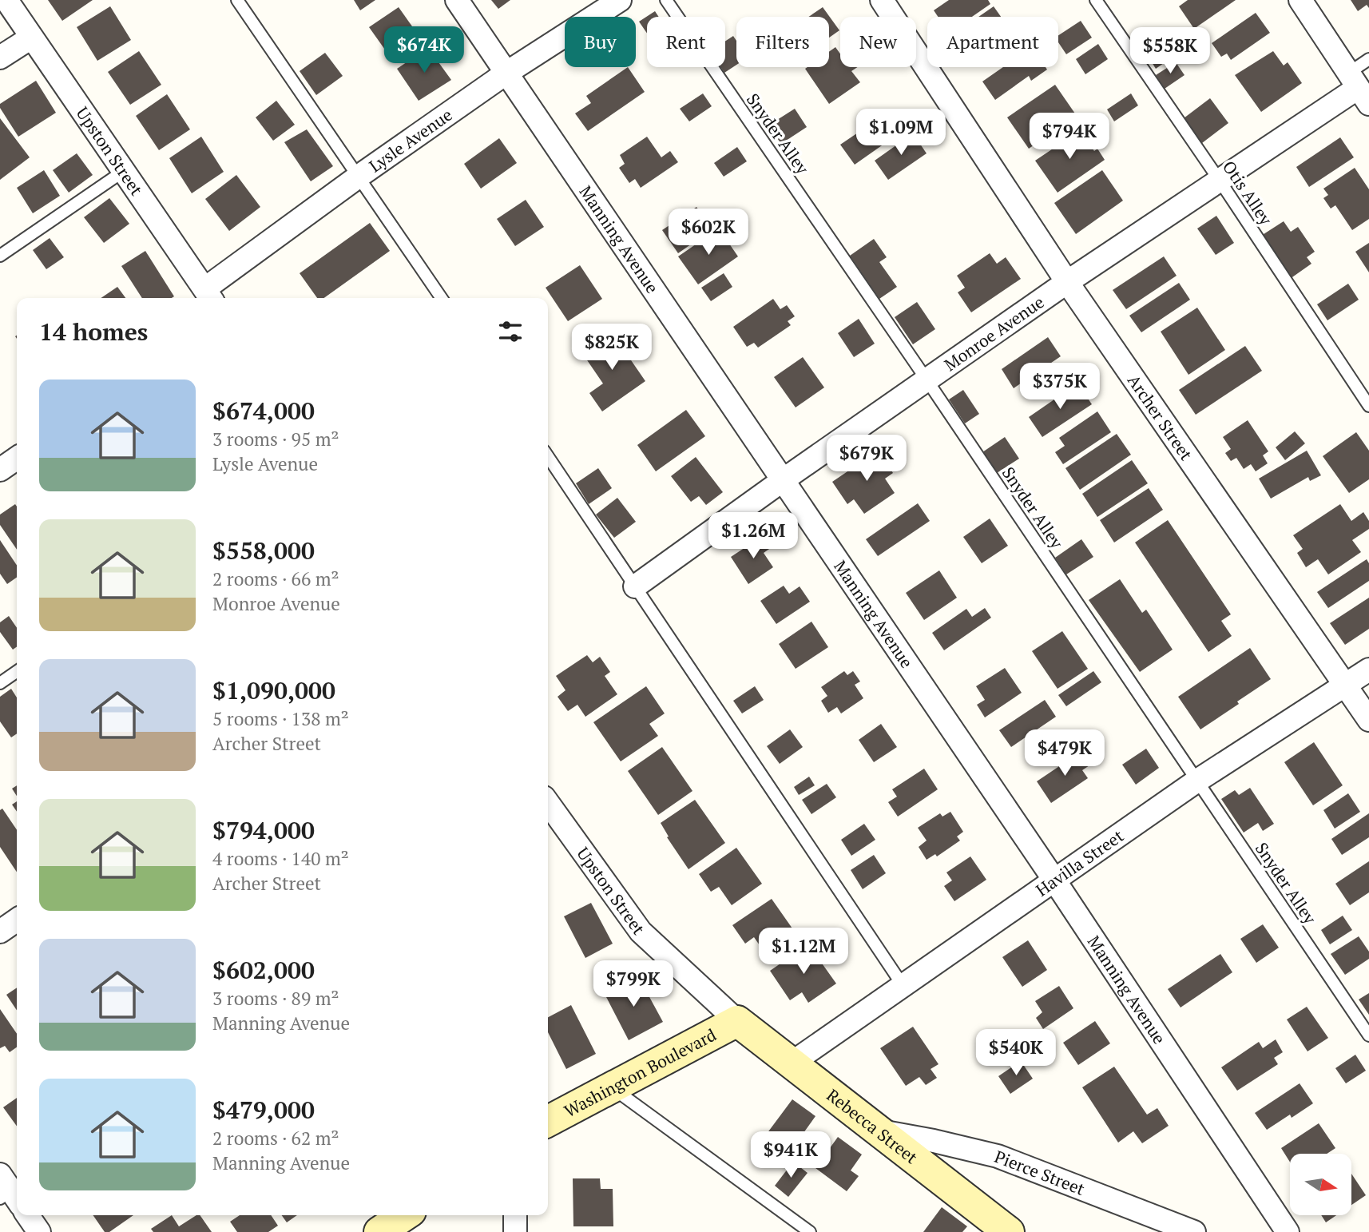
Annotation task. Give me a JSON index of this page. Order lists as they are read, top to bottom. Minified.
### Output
{"streets":{"street":["Lysle Avenue","Upston Street","Manning Avenue","Monroe Avenue","Archer Street","Havilla Street","Washington Boulevard","Rebecca Street","Pierce Street"],"lane":["Snyder Alley","Otis Alley"]},"crossings":[["Snyder Alley","Monroe Avenue"],["Snyder Alley","Havilla Street"],["Lysle Avenue","Upston Street"],["Lysle Avenue","Manning Avenue"],["Upston Street","Washington Boulevard"],["Upston Street","Rebecca Street"],["Otis Alley","Monroe Avenue"],["Manning Avenue","Monroe Avenue"],["Manning Avenue","Havilla Street"],["Monroe Avenue","Archer Street"],["Archer Street","Havilla Street"],["Havilla Street","Rebecca Street"],["Washington Boulevard","Rebecca Street"],["Rebecca Street","Pierce Street"]],"north":"right","page":{"chip":["Buy","Rent","Filters","New","Apartment"],"price":["$674K","$558K","$1.09M","$794K","$602K","$825K","$375K","$679K","$1.26M","$479K","$1.12M","$799K","$540K","$941K"],"heading":"14 homes","list":[{"name":"$674,000","note":"3 rooms · 95 m² · Lysle Avenue"},{"name":"$558,000","note":"2 rooms · 66 m² · Monroe Avenue"},{"name":"$1,090,000","note":"5 rooms · 138 m² · Archer Street"},{"name":"$794,000","note":"4 rooms · 140 m² · Archer Street"},{"name":"$602,000","note":"3 rooms · 89 m² · Manning Avenue"},{"name":"$479,000","note":"2 rooms · 62 m² · Manning Avenue"}]}}
